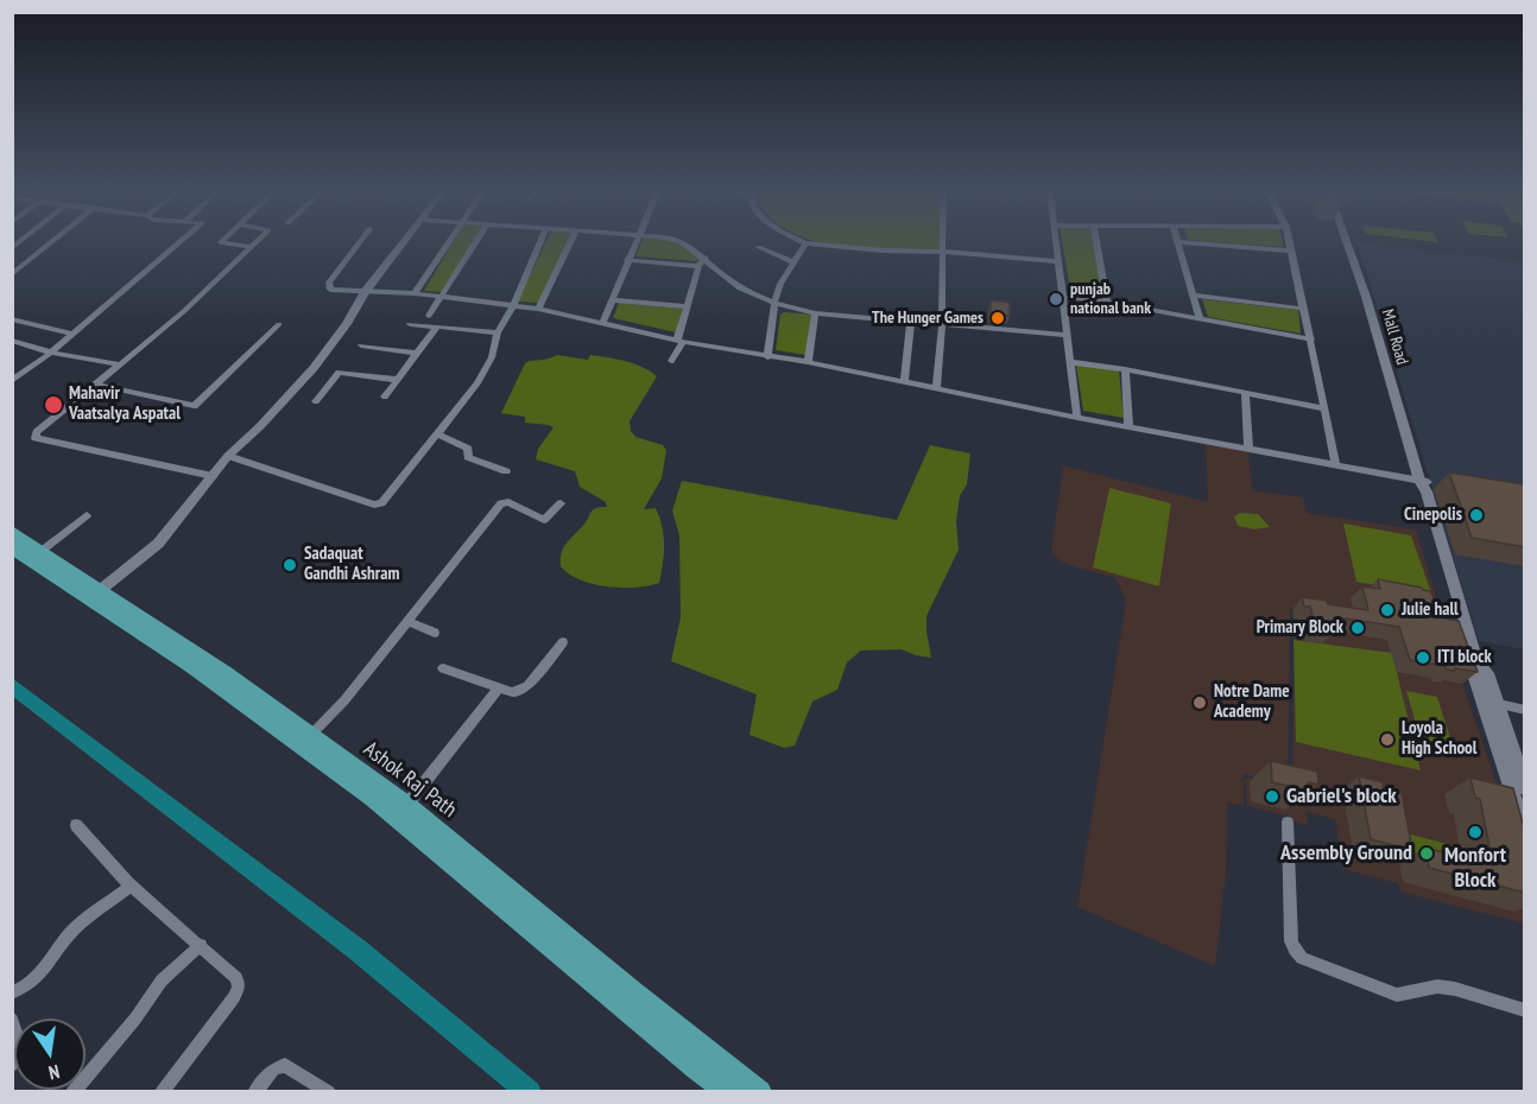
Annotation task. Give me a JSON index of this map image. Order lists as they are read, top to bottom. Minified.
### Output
{"streets":{"main road":["Ashok Raj Path"],"street":["Mall Road"]},"places":["punjab national bank","The Hunger Games","Mahavir Vaatsalya Aspatal","Cinepolis","Sadaquat Gandhi Ashram","Julie hall","Primary Block","ITI block","Notre Dame Academy","Loyola High School","Gabriel's block","Monfort Block","Assembly Ground"],"north":"bottom"}
